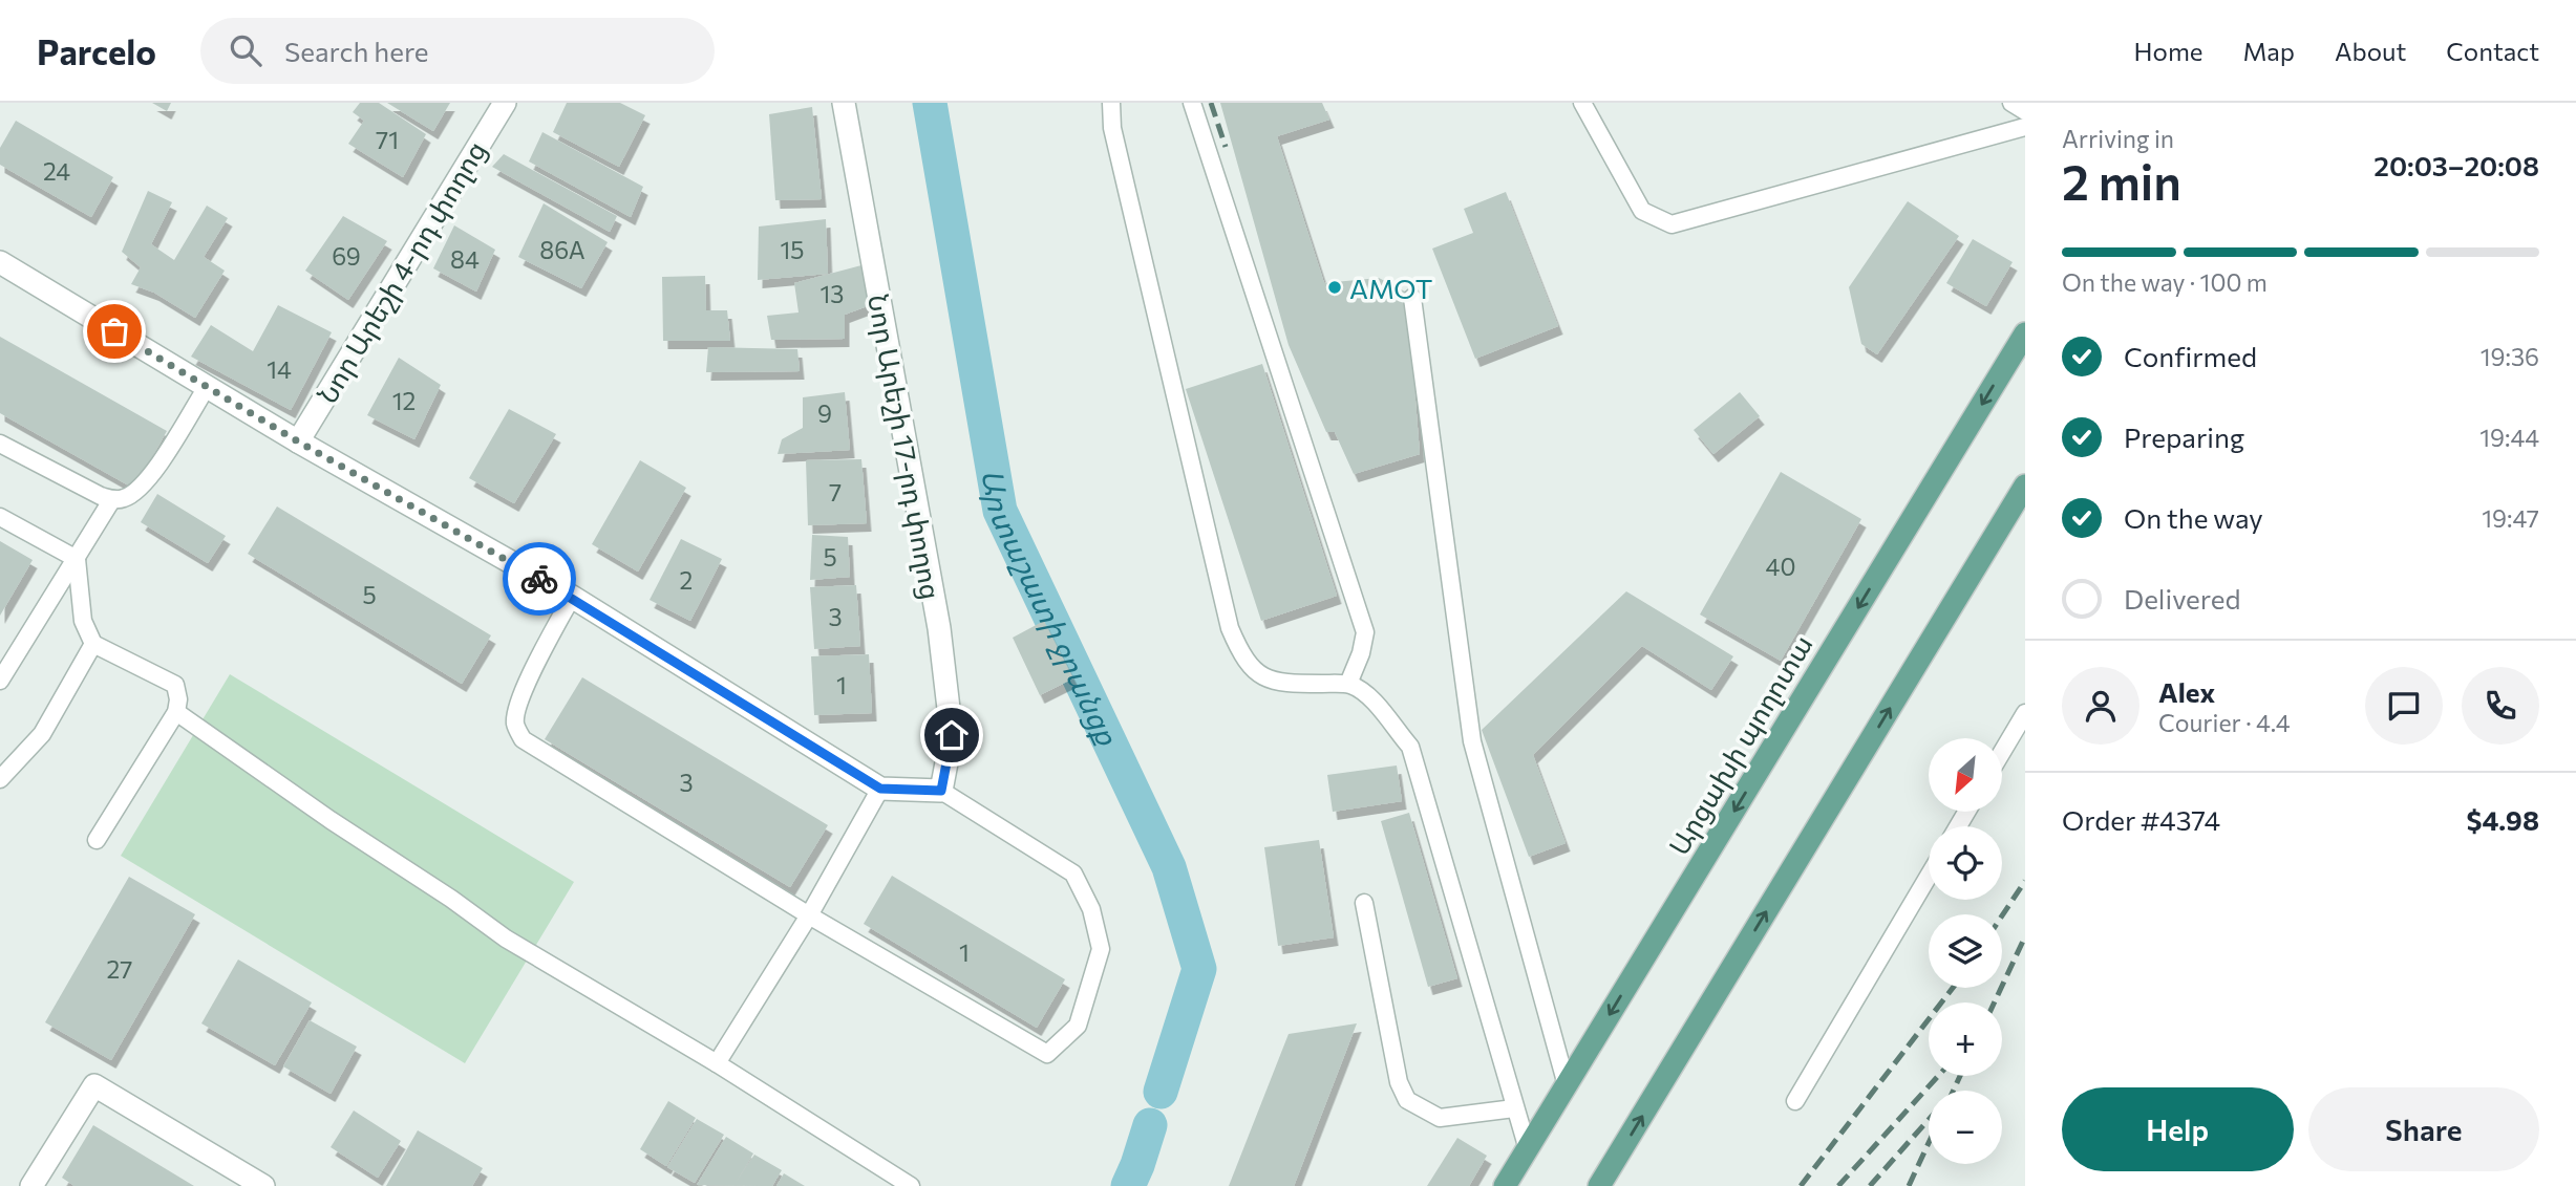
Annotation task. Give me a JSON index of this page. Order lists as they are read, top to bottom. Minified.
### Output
{"streets":{"main road":["Արցախի պողոտա"],"street":["Նոր Արեշի 4-րդ փողոց","Նոր Արեշի 17-րդ փողոց"]},"water":["Արտաշատի ջրանցք"],"places":["AMOT"],"house_numbers":["71","24","86А","15","69","84","13","14","12","9","7","5","40","2","5","3","1","3","1","27"],"north":"bottom left","page":{"header":"Parcelo","search":"Search here","nav":["Home","Map","About","Contact"],"heading":["2 min","Arriving in","20:03–20:08"],"panel":["Alex","Courier · 4.4","Order #4374","$4.98"],"bar":"On the way · 100 m","list":[["Confirmed","19:36"],["Preparing","19:44"],["On the way","19:47"],"Delivered"],"map_buttons":["+","−"],"buttons":["Help","Share"]}}
